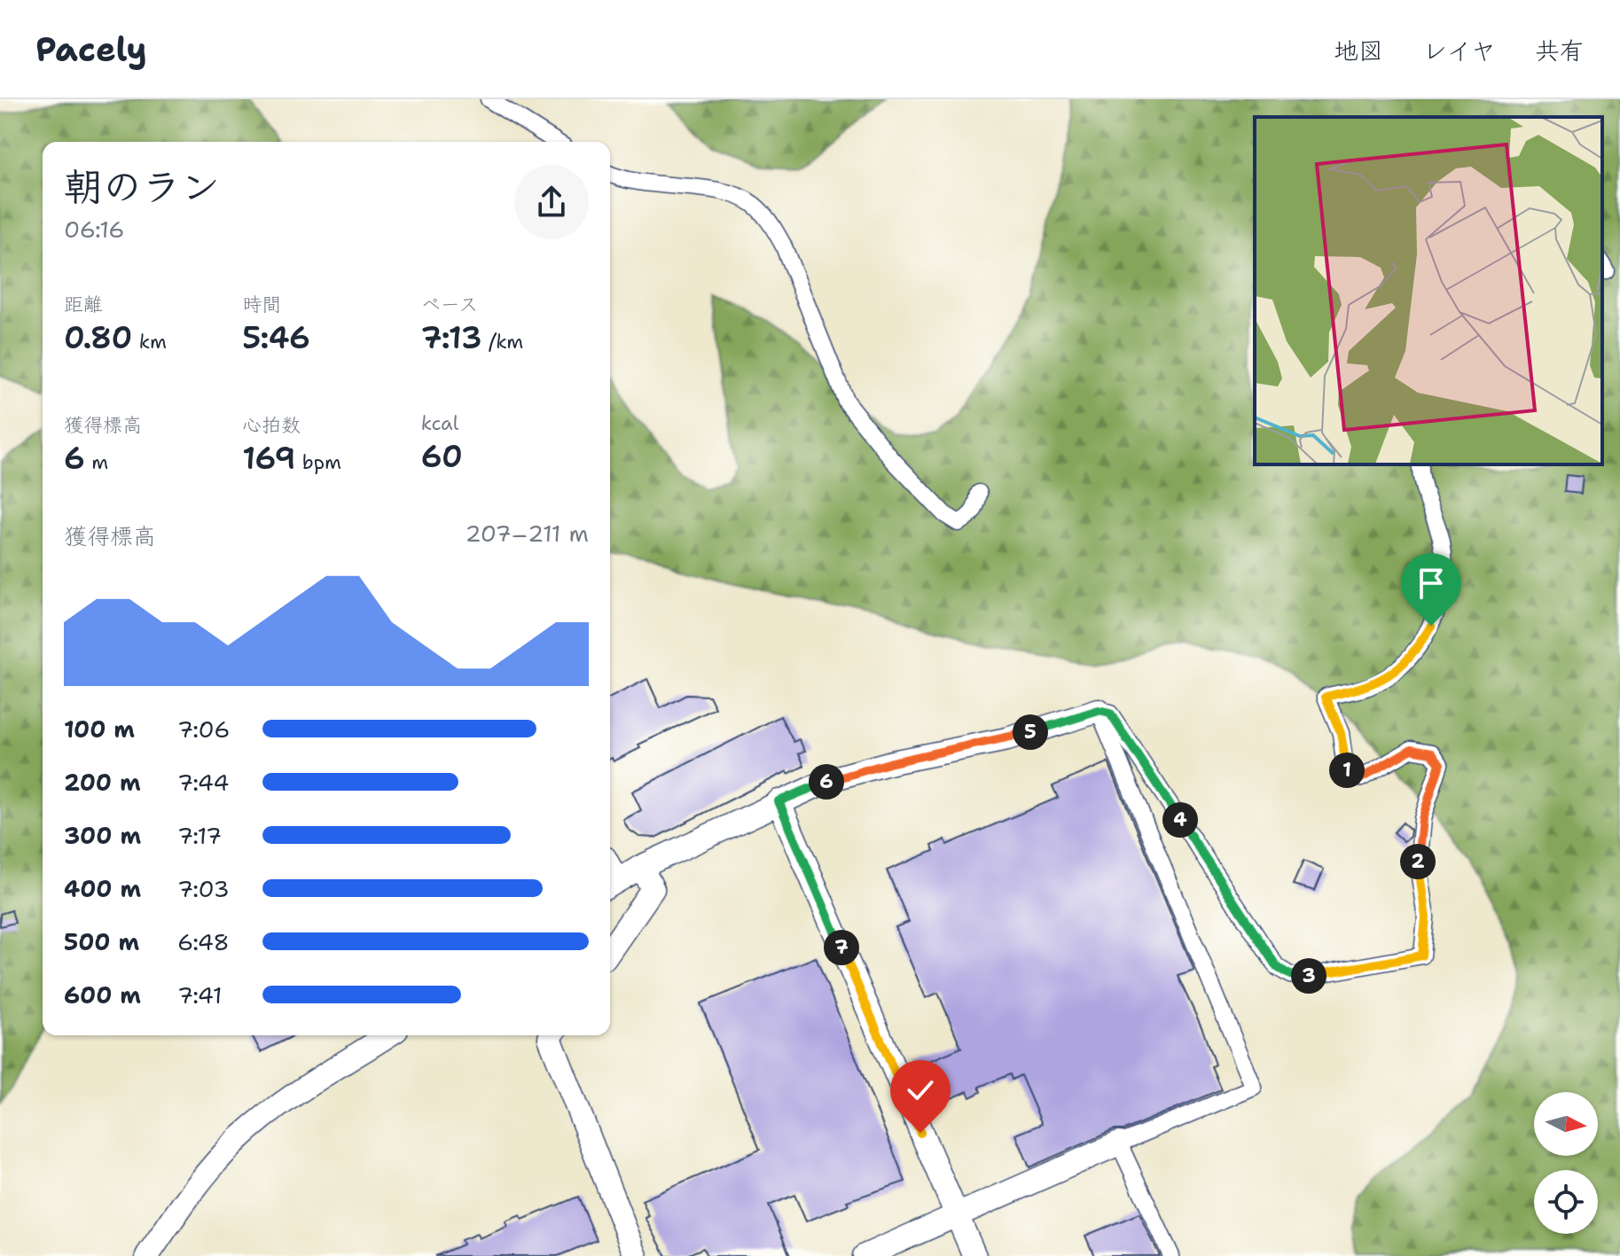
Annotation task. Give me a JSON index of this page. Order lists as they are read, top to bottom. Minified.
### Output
{"north":"right","page":{"header":"Pacely","nav":["地図","レイヤ","共有"],"heading":["朝のラン","06:16"],"stats":[["距離","0.80 km"],["時間","5:46"],["ペース","7:13 /km"],["獲得標高","6 m"],["心拍数","169 bpm"],["kcal","60"]],"chart":["獲得標高","207–211 m"],"list":[{"name":"100 m","note":"7:06"},{"name":"200 m","note":"7:44"},{"name":"300 m","note":"7:17"},{"name":"400 m","note":"7:03"},{"name":"500 m","note":"6:48"},{"name":"600 m","note":"7:41"}],"pins":["5","1","6","4","2","7","3"]}}
